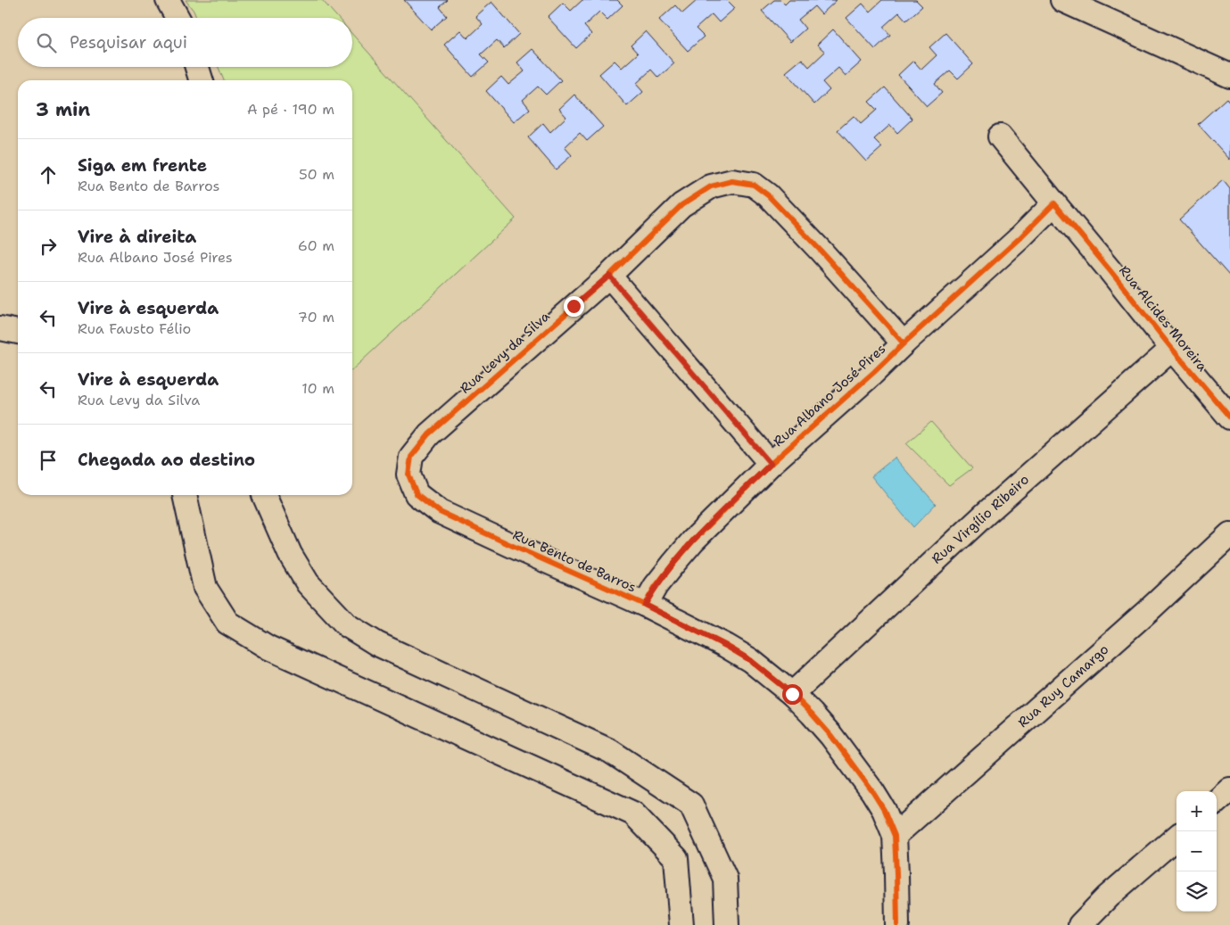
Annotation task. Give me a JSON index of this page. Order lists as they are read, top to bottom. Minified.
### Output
{"streets":{"street":["Rua Alcides Moreira","Rua Levy da Silva","Rua Albano José Pires","Rua Virgílio Ribeiro","Rua Bento de Barros","Rua Ruy Camargo"]},"crossings":[["Rua Alcides Moreira","Rua Albano José Pires"],["Rua Alcides Moreira","Rua Virgílio Ribeiro"],["Rua Levy da Silva","Rua Albano José Pires"],["Rua Levy da Silva","Rua Bento de Barros"],["Rua Albano José Pires","Rua Bento de Barros"],["Rua Virgílio Ribeiro","Rua Bento de Barros"],["Rua Bento de Barros","Rua Ruy Camargo"]],"page":{"search":"Pesquisar aqui","heading":["3 min","A pé · 190 m"],"list":[["Siga em frente","Rua Bento de Barros","50 m"],["Vire à direita","Rua Albano José Pires","60 m"],["Vire à esquerda","Rua Fausto Félio","70 m"],["Vire à esquerda","Rua Levy da Silva","10 m"],"Chegada ao destino"],"map_buttons":["+","−"]}}
